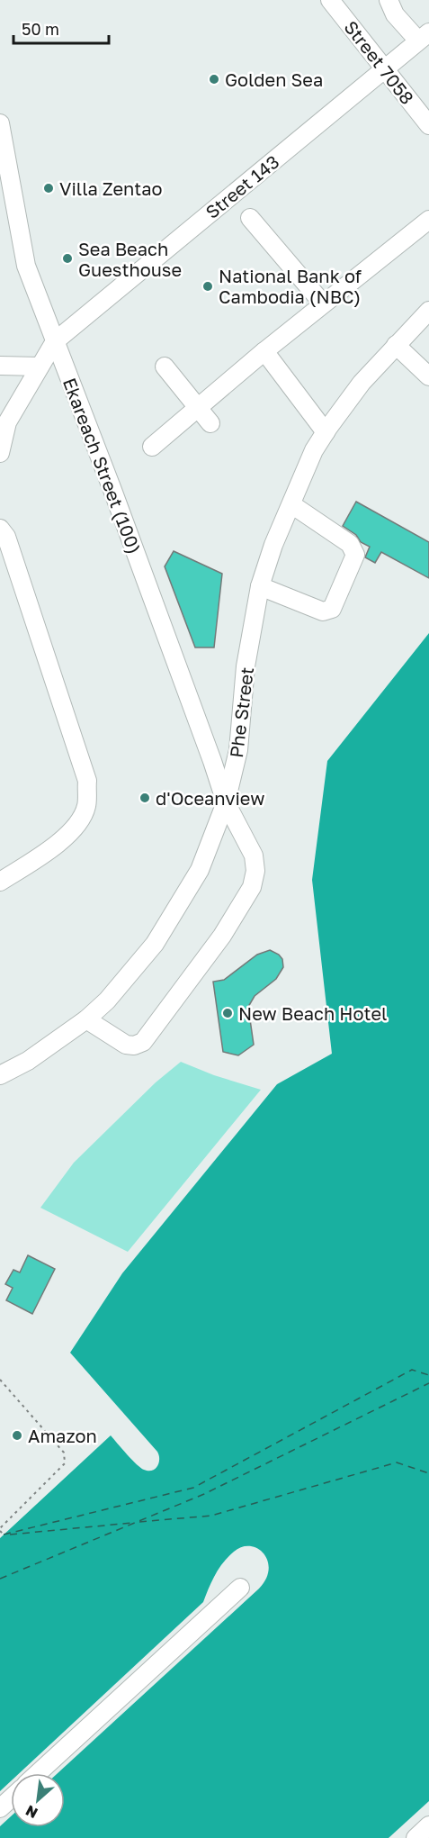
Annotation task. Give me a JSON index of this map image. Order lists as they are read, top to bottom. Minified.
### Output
{"streets":{"street":["Street 7058","Street 143","Ekareach Street (100)","Phe Street"]},"crossings":[["Street 7058","Street 143"],["Street 143","Ekareach Street (100)"],["Ekareach Street (100)","Phe Street"]],"places":["Golden Sea","Villa Zentao","Sea Beach Guesthouse","National Bank of Cambodia (NBC)","d'Oceanview","New Beach Hotel","Amazon"],"scale_bar":"50 m","north":"bottom left"}
